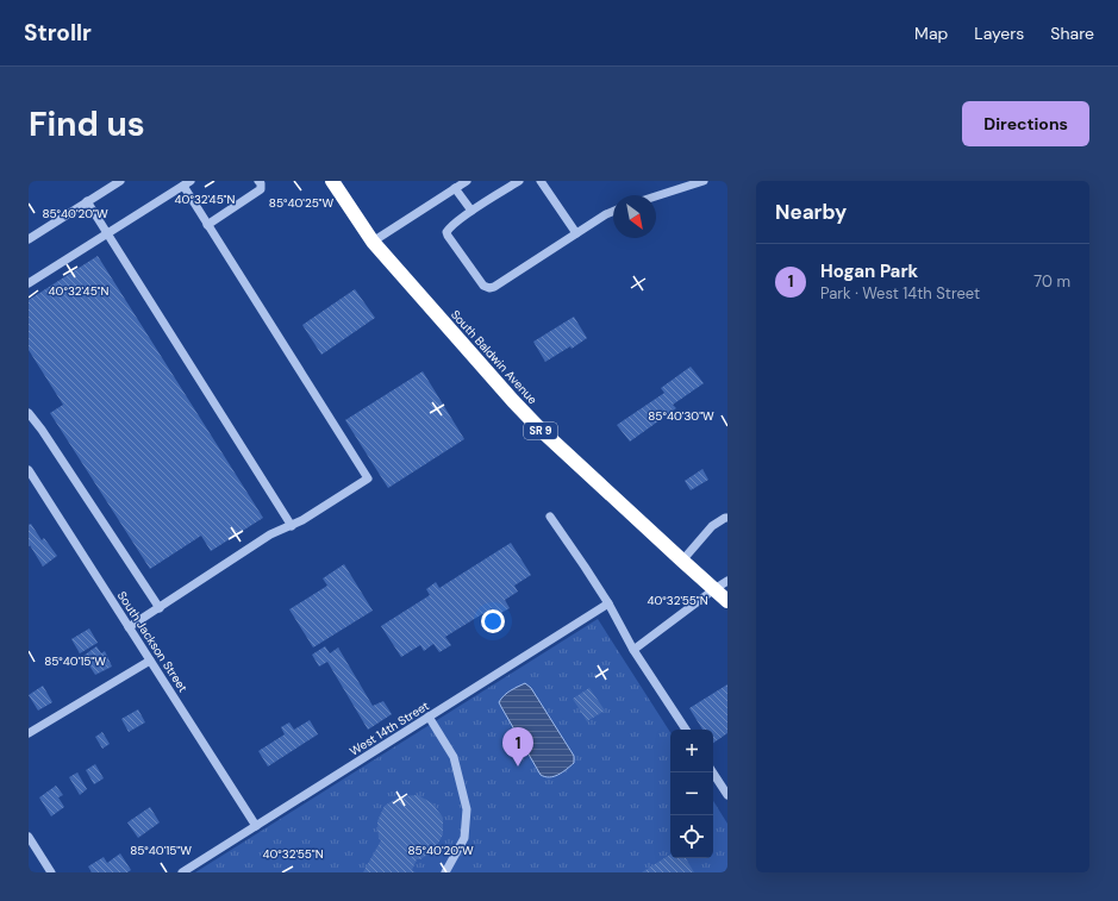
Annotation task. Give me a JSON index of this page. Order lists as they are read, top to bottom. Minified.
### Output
{"streets":{"highway":["South Baldwin Avenue","SR 9"],"street":["South Jackson Street","West 14th Street"]},"crossings":[["South Baldwin Avenue","SR 9"],["South Jackson Street","West 14th Street"]],"north":"bottom right","page":{"header":"Strollr","nav":["Map","Layers","Share"],"buttons":"Directions","title":"Find us","heading":"Nearby","list":[{"mark":"1","name":"Hogan Park","note":"Park · West 14th Street","value":"70 m"}],"pins":"1","map_buttons":["+","−"]},"coordinates":["40°32'45\"N","85°40'25\"W","85°40'20\"W","85°40'30\"W","40°32'55\"N","85°40'15\"W"]}
